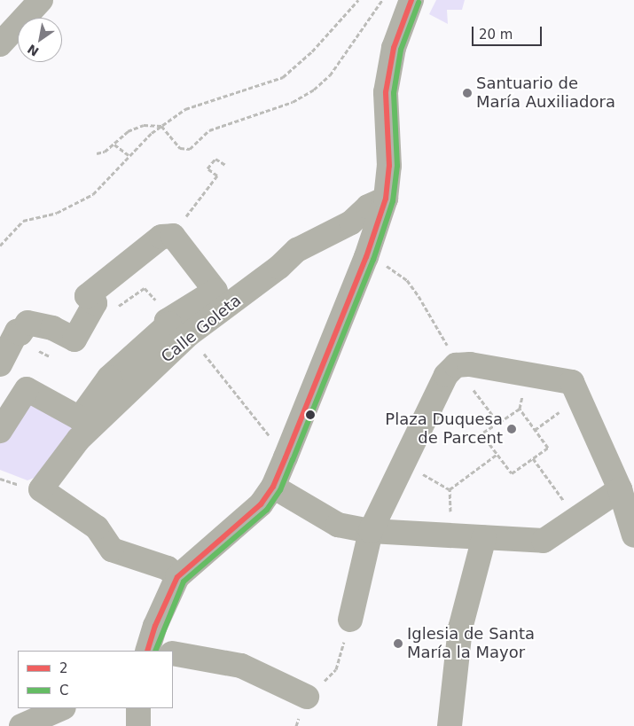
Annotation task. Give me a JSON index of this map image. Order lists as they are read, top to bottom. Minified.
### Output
{"streets":{"street":["Calle Goleta"]},"places":["Santuario de María Auxiliadora","Plaza Duquesa de Parcent","Iglesia de Santa María la Mayor"],"lines":["transit line 2","transit line C"],"legend":["2","C"],"scale_bar":"20 m","north":"bottom left"}
